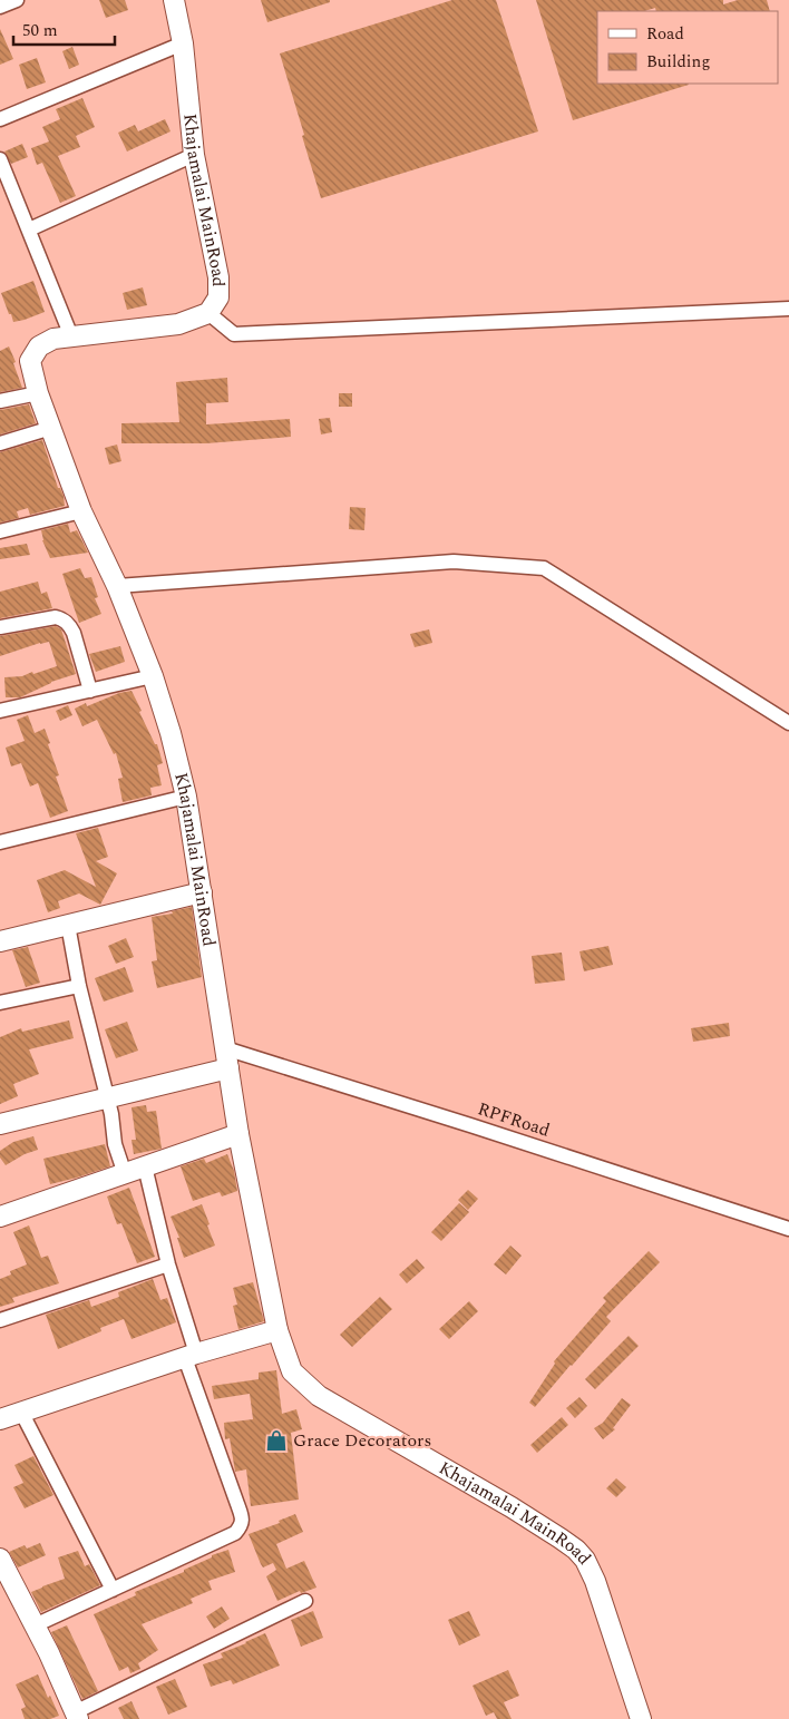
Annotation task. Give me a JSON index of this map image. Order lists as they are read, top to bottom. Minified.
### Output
{"streets":{"main road":["Khajamalai MainRoad"],"street":["RPFRoad"]},"crossings":[["Khajamalai MainRoad","RPFRoad"]],"places":{"shop":["Grace Decorators"]},"legend":["Road","Building"],"scale_bar":"50 m"}
